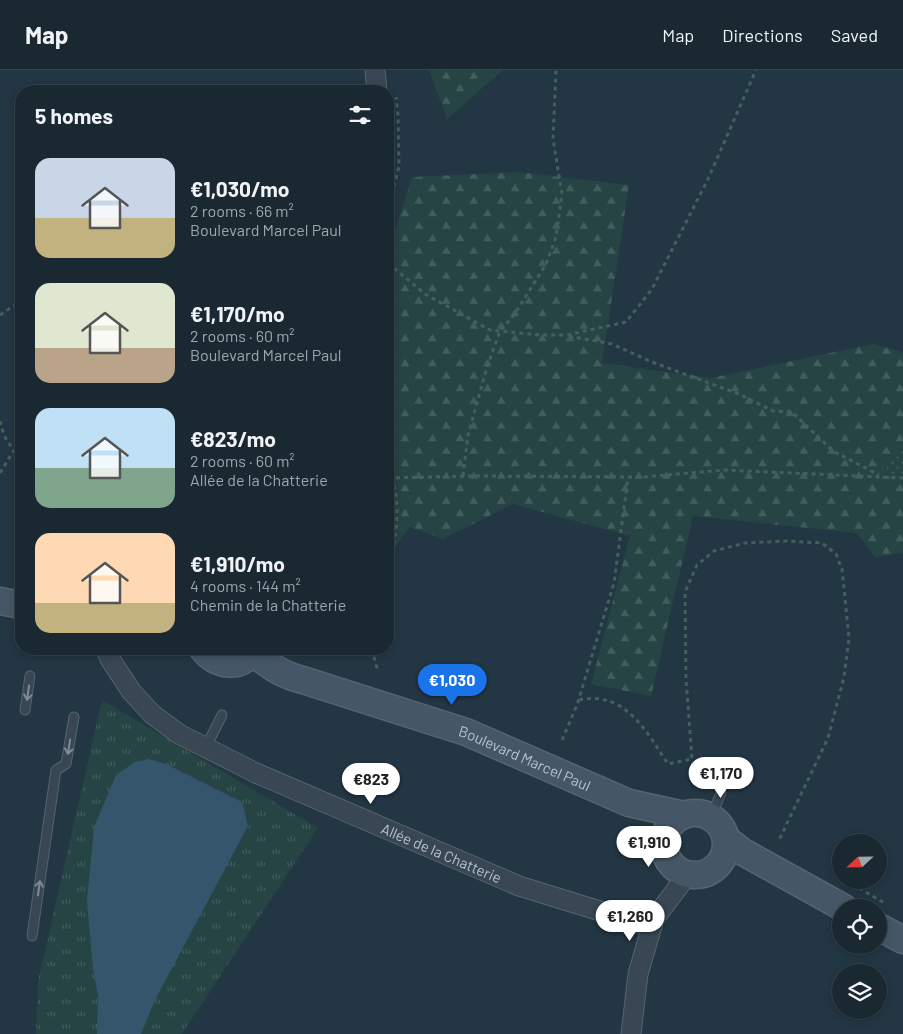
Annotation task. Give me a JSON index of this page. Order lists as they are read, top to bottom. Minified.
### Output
{"streets":{"street":["Boulevard Marcel Paul","Allée de la Chatterie"]},"north":"left","page":{"header":"Map","nav":["Map","Directions","Saved"],"heading":"5 homes","list":[{"name":"€1,030/mo","note":"2 rooms · 66 m² · Boulevard Marcel Paul"},{"name":"€1,170/mo","note":"2 rooms · 60 m² · Boulevard Marcel Paul"},{"name":"€823/mo","note":"2 rooms · 60 m² · Allée de la Chatterie"},{"name":"€1,910/mo","note":"4 rooms · 144 m² · Chemin de la Chatterie"}],"price":["€1,030","€1,170","€823","€1,910","€1,260"]}}
